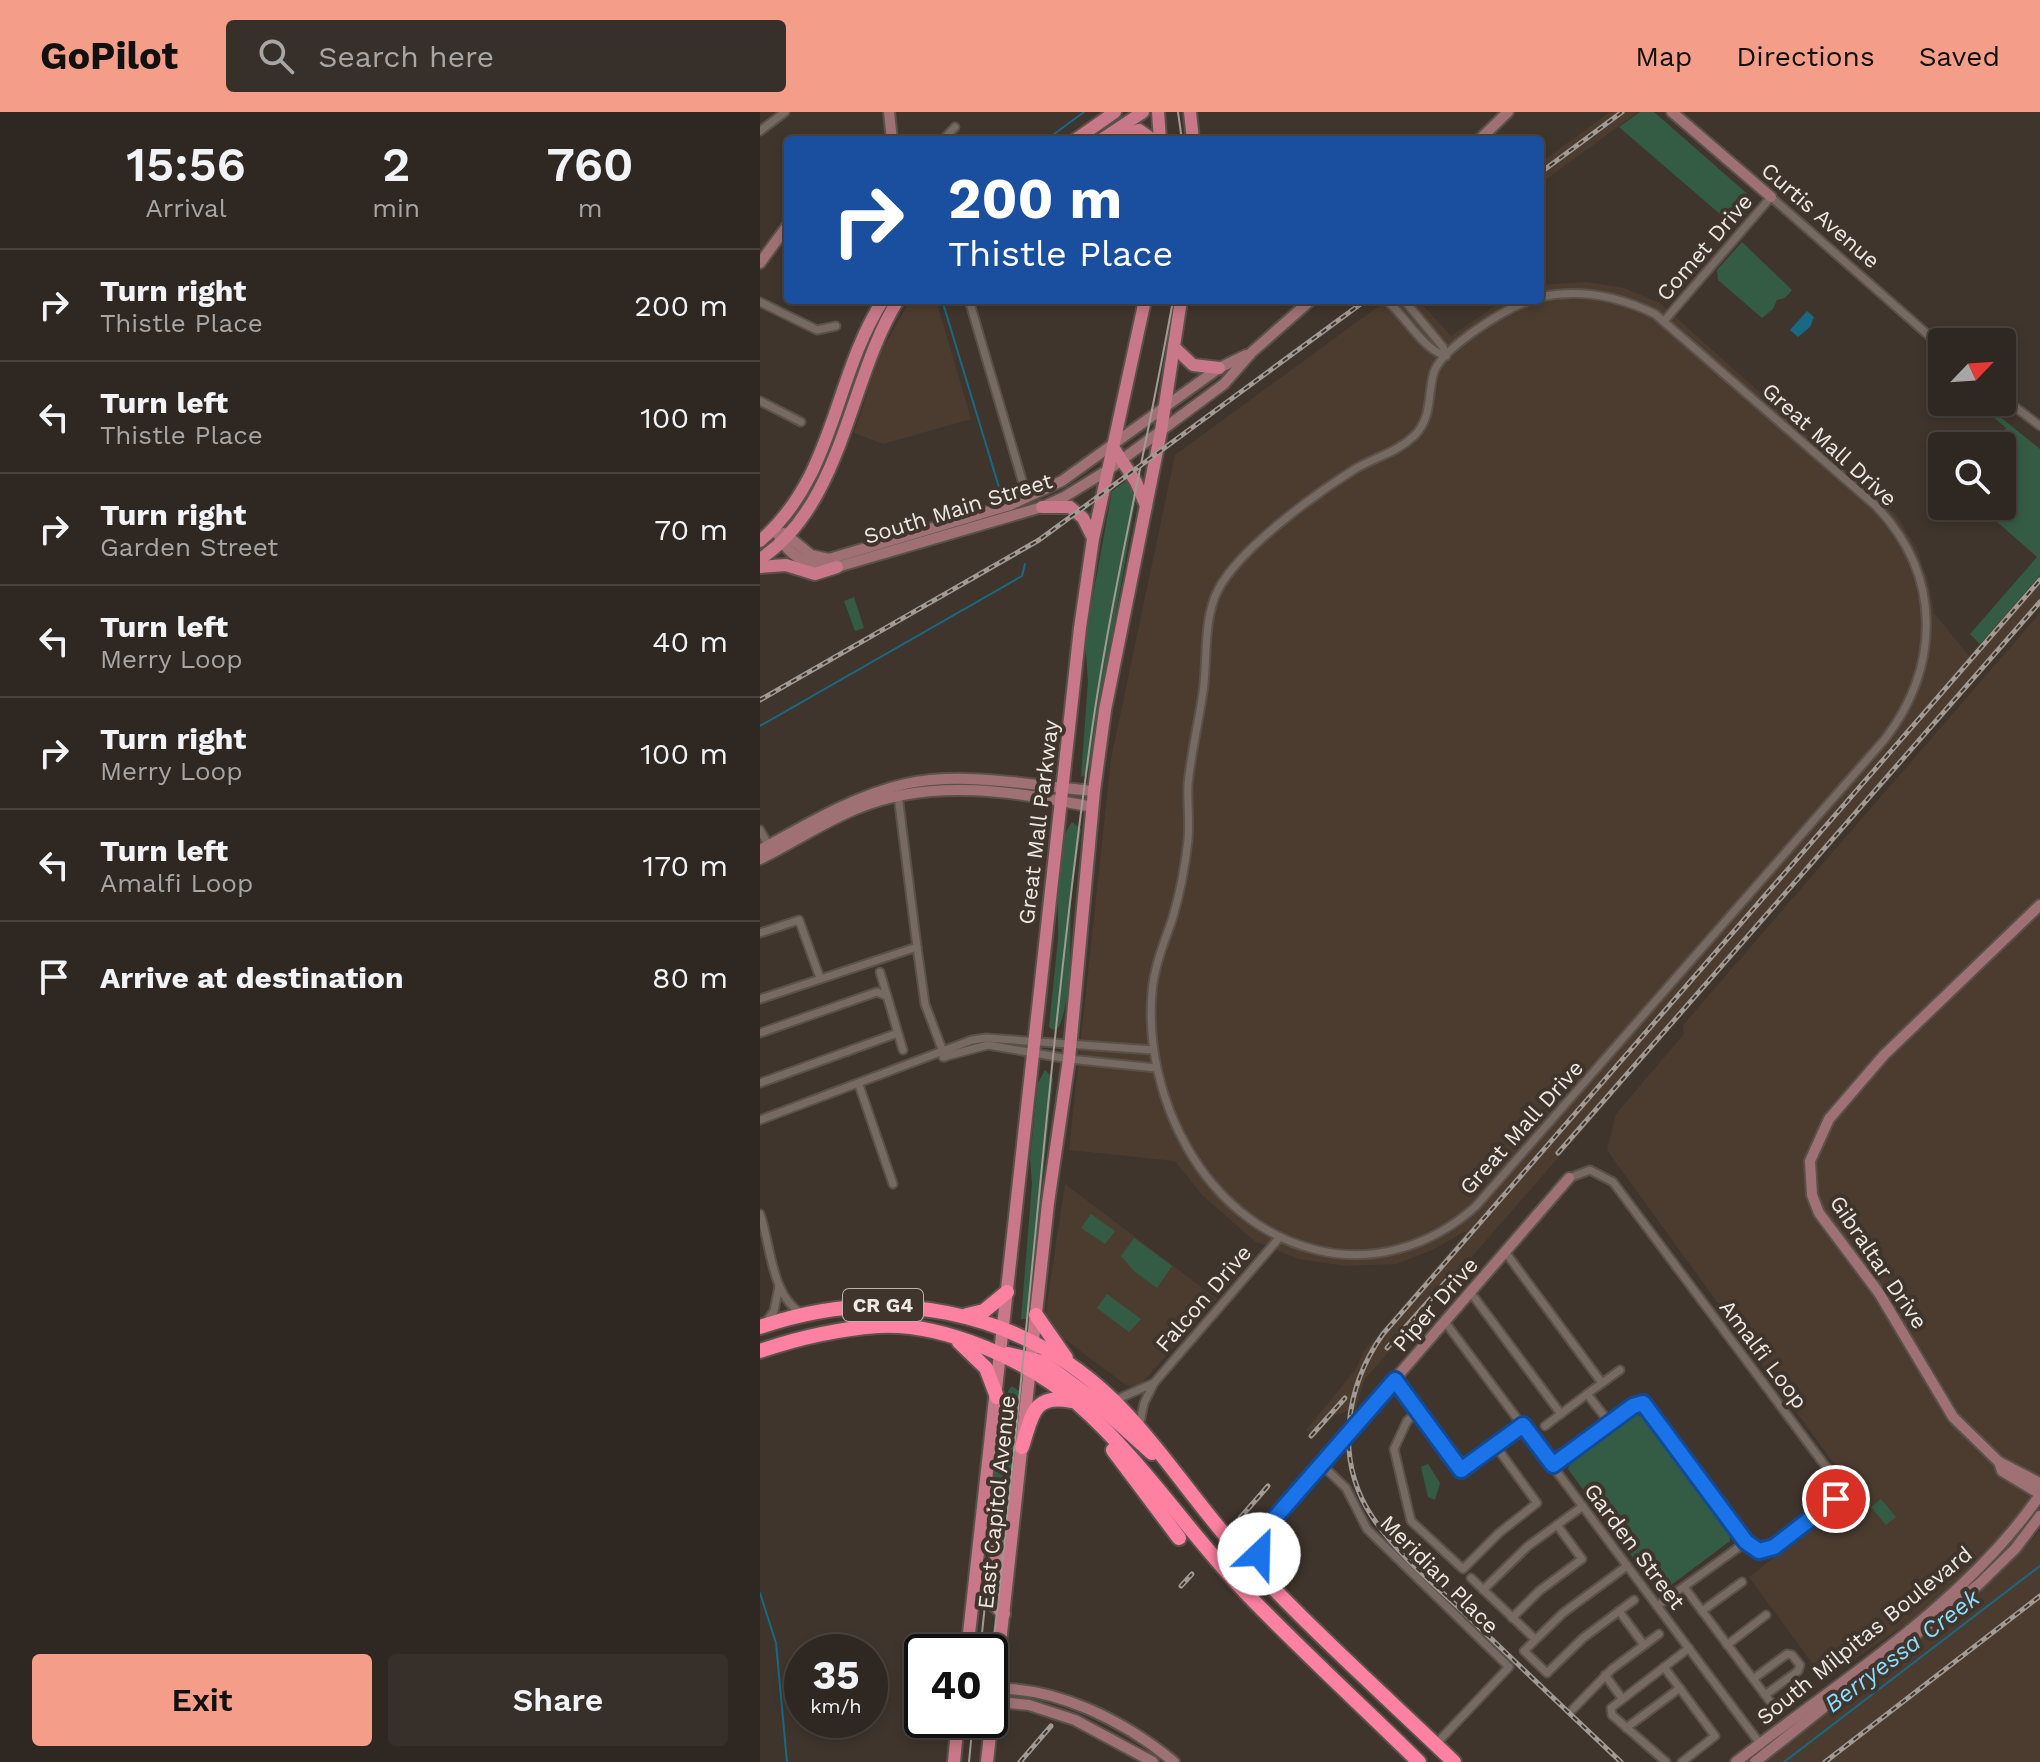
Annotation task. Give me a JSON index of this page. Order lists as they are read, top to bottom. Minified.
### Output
{"streets":{"highway":["CR G4"],"main road":["Curtis Avenue","South Main Street","Great Mall Parkway","Gibraltar Drive","Piper Drive","East Capitol Avenue","South Milpitas Boulevard"],"street":["Comet Drive","Great Mall Drive","Falcon Drive","Amalfi Loop","Garden Street","Meridian Place"]},"crossings":[["Curtis Avenue","Comet Drive"],["Comet Drive","Great Mall Drive"],["Great Mall Drive","Falcon Drive"],["South Main Street","Great Mall Parkway"],["Great Mall Parkway","CR G4"],["Great Mall Parkway","East Capitol Avenue"],["Gibraltar Drive","South Milpitas Boulevard"],["Falcon Drive","CR G4"],["Piper Drive","Amalfi Loop"],["Piper Drive","Garden Street"],["Piper Drive","Meridian Place"],["CR G4","East Capitol Avenue"],["CR G4","Meridian Place"],["Garden Street","South Milpitas Boulevard"]],"water":["Berryessa Creek"],"north":"top right","page":{"header":"GoPilot","search":"Search here","nav":["Map","Directions","Saved"],"eta":["15:56","Arrival","2","min","760","m"],"turn":["200 m","Thistle Place"],"list":[{"name":"Turn right","note":"Thistle Place","value":"200 m"},{"name":"Turn left","note":"Thistle Place","value":"100 m"},{"name":"Turn right","note":"Garden Street","value":"70 m"},{"name":"Turn left","note":"Merry Loop","value":"40 m"},{"name":"Turn right","note":"Merry Loop","value":"100 m"},{"name":"Turn left","note":"Amalfi Loop","value":"170 m"},{"name":"Arrive at destination","value":"80 m"}],"speed":"35 km/h","limit":"40","buttons":["Exit","Share"]}}
